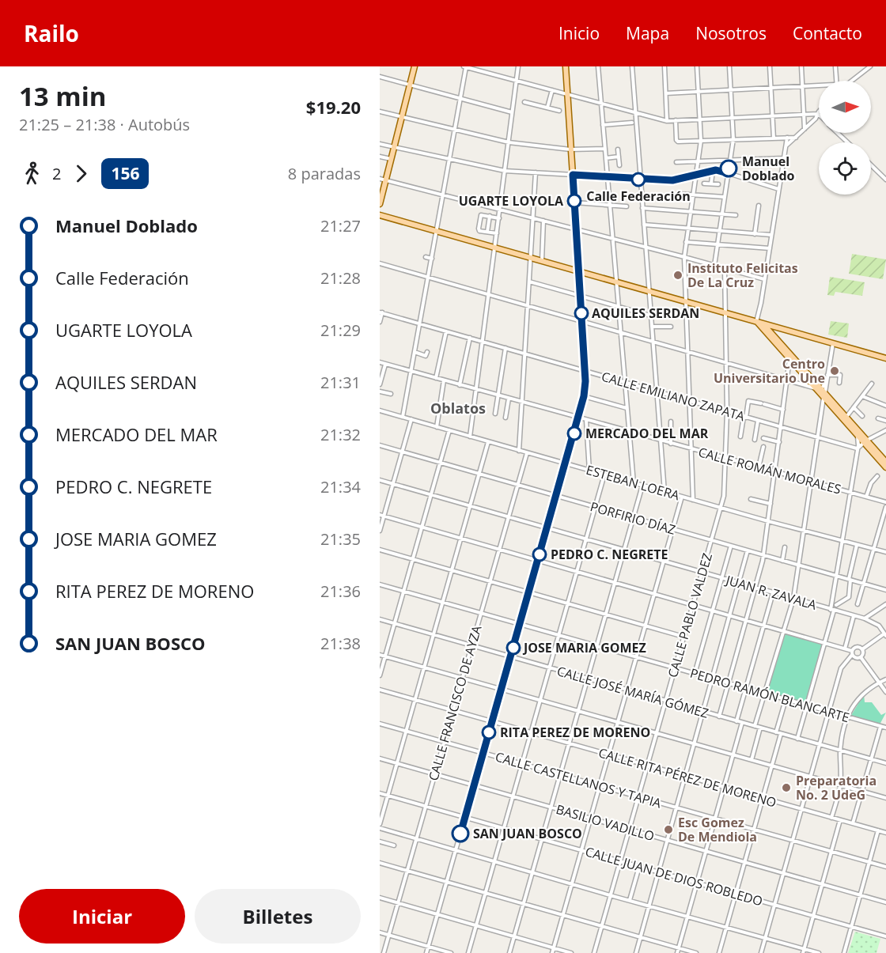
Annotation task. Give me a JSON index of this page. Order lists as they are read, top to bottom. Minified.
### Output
{"streets":{"street":["CALLE EMILIANO ZAPATA","CALLE ROMÁN MORALES","ESTEBAN LOERA","PORFIRIO DÍAZ","JUAN R. ZAVALA","CALLE PABLO VALDEZ","CALLE JOSÉ MARÍA GÓMEZ","PEDRO RAMÓN BLANCARTE","CALLE FRANCISCO DE AYZA","CALLE RITA PÉREZ DE MORENO","CALLE CASTELLANOS Y TAPIA","BASILIO VADILLO","CALLE JUAN DE DIOS ROBLEDO"]},"crossings":[["CALLE EMILIANO ZAPATA","CALLE PABLO VALDEZ"],["CALLE ROMÁN MORALES","CALLE PABLO VALDEZ"],["ESTEBAN LOERA","CALLE PABLO VALDEZ"],["ESTEBAN LOERA","CALLE FRANCISCO DE AYZA"],["PORFIRIO DÍAZ","CALLE PABLO VALDEZ"],["PORFIRIO DÍAZ","CALLE FRANCISCO DE AYZA"],["JUAN R. ZAVALA","CALLE PABLO VALDEZ"],["JUAN R. ZAVALA","CALLE FRANCISCO DE AYZA"],["CALLE PABLO VALDEZ","CALLE JOSÉ MARÍA GÓMEZ"],["CALLE PABLO VALDEZ","PEDRO RAMÓN BLANCARTE"],["CALLE PABLO VALDEZ","CALLE RITA PÉREZ DE MORENO"],["CALLE PABLO VALDEZ","CALLE CASTELLANOS Y TAPIA"],["CALLE PABLO VALDEZ","BASILIO VADILLO"],["CALLE PABLO VALDEZ","CALLE JUAN DE DIOS ROBLEDO"],["CALLE JOSÉ MARÍA GÓMEZ","CALLE FRANCISCO DE AYZA"],["PEDRO RAMÓN BLANCARTE","CALLE FRANCISCO DE AYZA"],["CALLE FRANCISCO DE AYZA","CALLE RITA PÉREZ DE MORENO"],["CALLE FRANCISCO DE AYZA","CALLE CASTELLANOS Y TAPIA"],["CALLE FRANCISCO DE AYZA","BASILIO VADILLO"],["CALLE FRANCISCO DE AYZA","CALLE JUAN DE DIOS ROBLEDO"]],"districts":["Oblatos"],"places":["Manuel Doblado","Calle Federación","UGARTE LOYOLA","Instituto Felicitas De La Cruz","AQUILES SERDAN","Centro Universitario Une","MERCADO DEL MAR","PEDRO C. NEGRETE","JOSE MARIA GOMEZ","RITA PEREZ DE MORENO","Preparatoria No. 2 UdeG","Esc Gomez De Mendiola","SAN JUAN BOSCO"],"lines":["bus line 156"],"north":"right","page":{"header":"Railo","nav":["Inicio","Mapa","Nosotros","Contacto"],"heading":["13 min","21:25 – 21:38 · Autobús","$19.20"],"legs":["2","156","8 paradas"],"list":[{"name":"Manuel Doblado","value":"21:27"},{"name":"Calle Federación","value":"21:28"},{"name":"UGARTE LOYOLA","value":"21:29"},{"name":"AQUILES SERDAN","value":"21:31"},{"name":"MERCADO DEL MAR","value":"21:32"},{"name":"PEDRO C. NEGRETE","value":"21:34"},{"name":"JOSE MARIA GOMEZ","value":"21:35"},{"name":"RITA PEREZ DE MORENO","value":"21:36"},{"name":"SAN JUAN BOSCO","value":"21:38"}],"buttons":["Iniciar","Billetes"]}}
